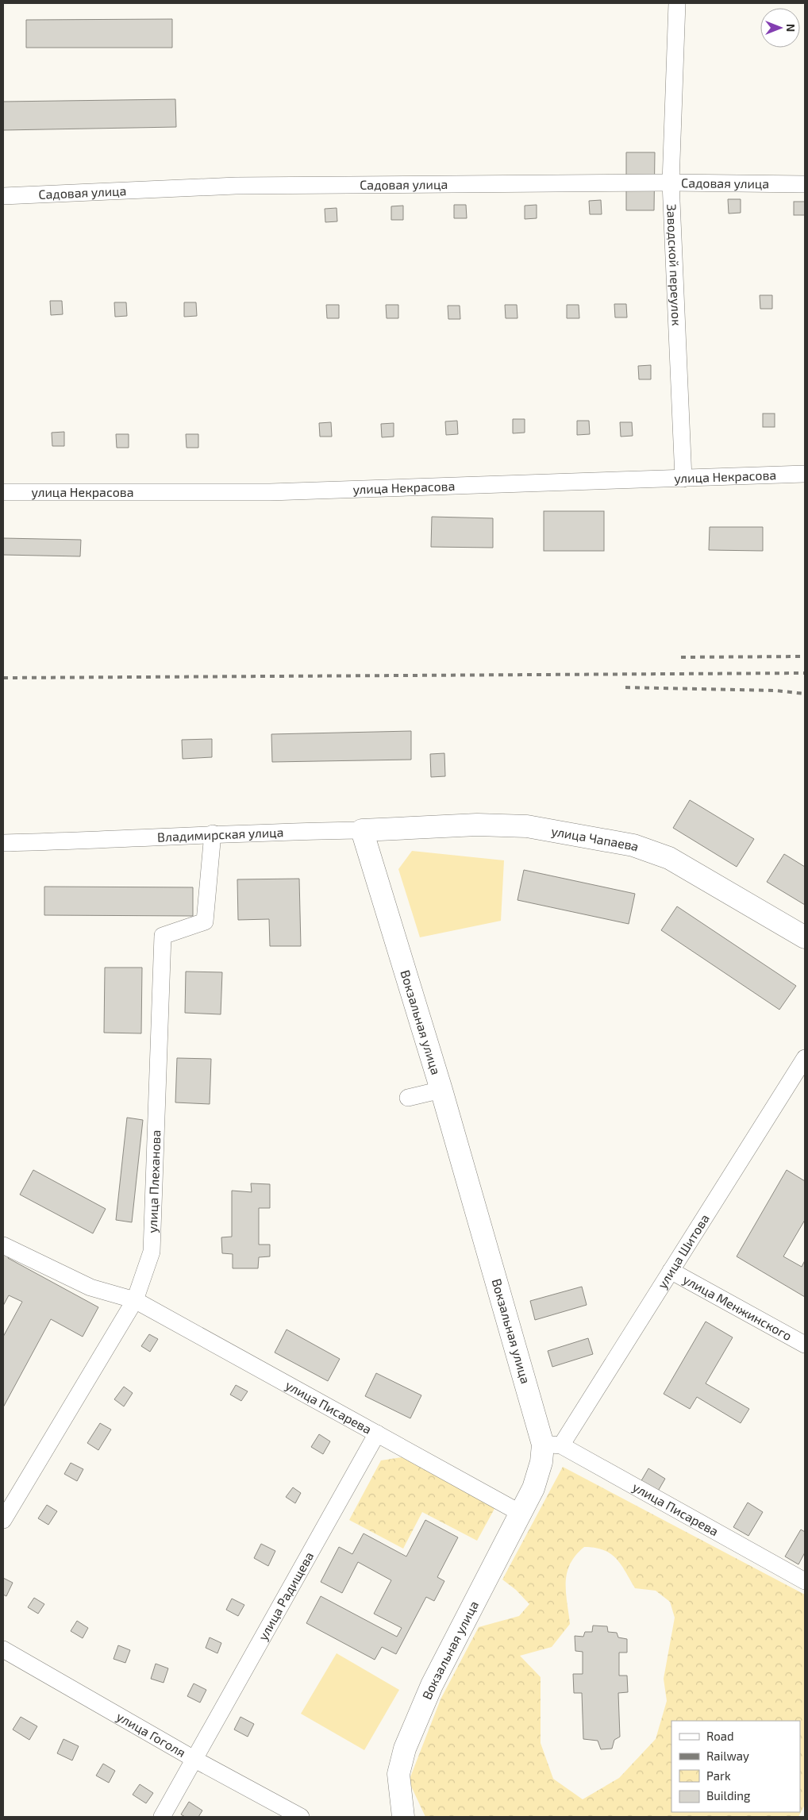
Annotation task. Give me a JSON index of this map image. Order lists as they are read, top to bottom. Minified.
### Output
{"streets":{"main road":["улица Чапаева","Вокзальная улица"],"street":["Садовая улица","Заводской переулок","улица Некрасова","Владимирская улица","улица Плеханова","улица Шитова","улица Менжинского","улица Писарева","улица Радищева","улица Гоголя"]},"crossings":[["Садовая улица","Заводской переулок"],["Заводской переулок","улица Некрасова"],["Владимирская улица","улица Чапаева"],["Владимирская улица","Вокзальная улица"],["Владимирская улица","улица Плеханова"],["улица Чапаева","Вокзальная улица"],["Вокзальная улица","улица Шитова"],["Вокзальная улица","улица Писарева"],["улица Плеханова","улица Писарева"],["улица Шитова","улица Менжинского"],["улица Шитова","улица Писарева"],["улица Писарева","улица Радищева"],["улица Радищева","улица Гоголя"]],"legend":["Road","Railway","Park","Building"],"north":"right"}
